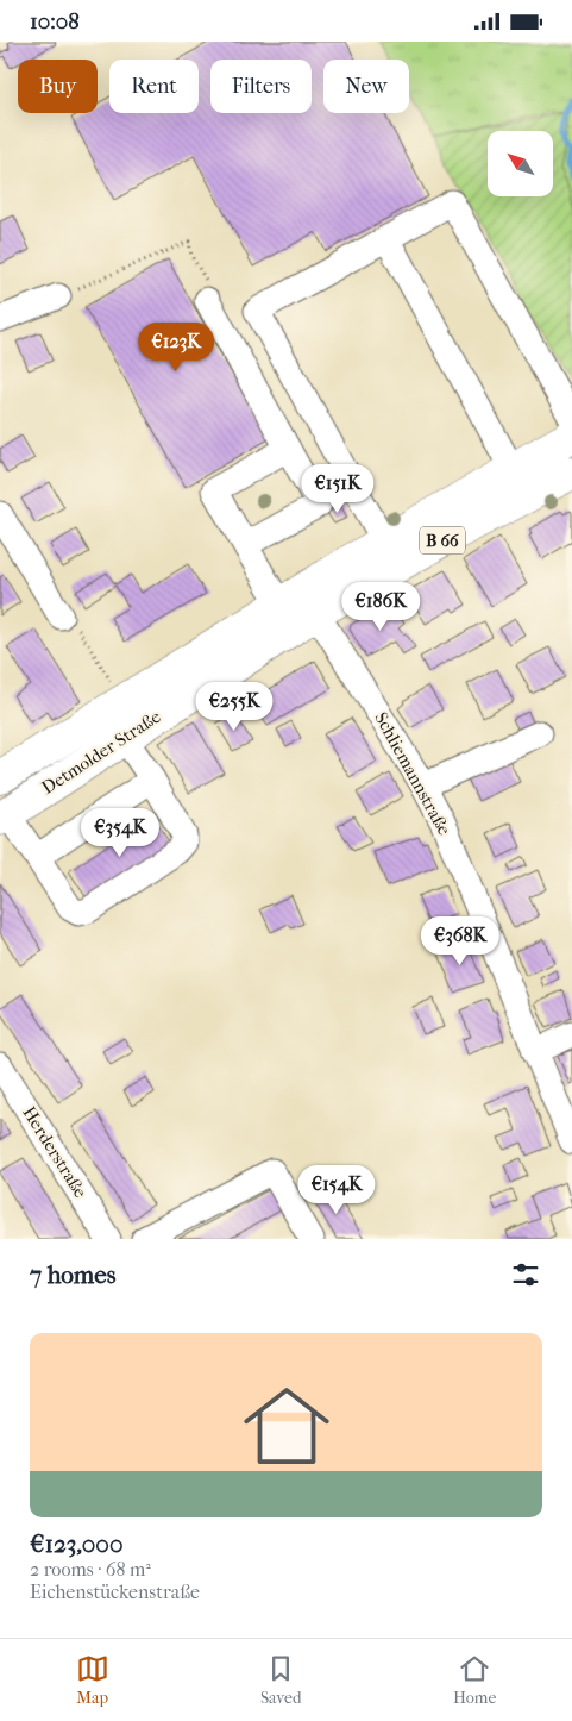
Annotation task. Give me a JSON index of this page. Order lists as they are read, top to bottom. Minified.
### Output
{"streets":{"main road":["B 66","Detmolder Straße"],"street":["Schliemannstraße","Herderstraße"]},"crossings":[["Detmolder Straße","Schliemannstraße"]],"north":"top left","page":{"status":"10:08","chip":["Buy","Rent","Filters","New"],"price":["€123K","€151K","€186K","€255K","€354K","€368K","€154K"],"heading":"7 homes","list":[{"name":"€123,000","note":"2 rooms · 68 m² · Eichenstückenstraße"}],"tabs":["Map","Saved","Home"]}}
